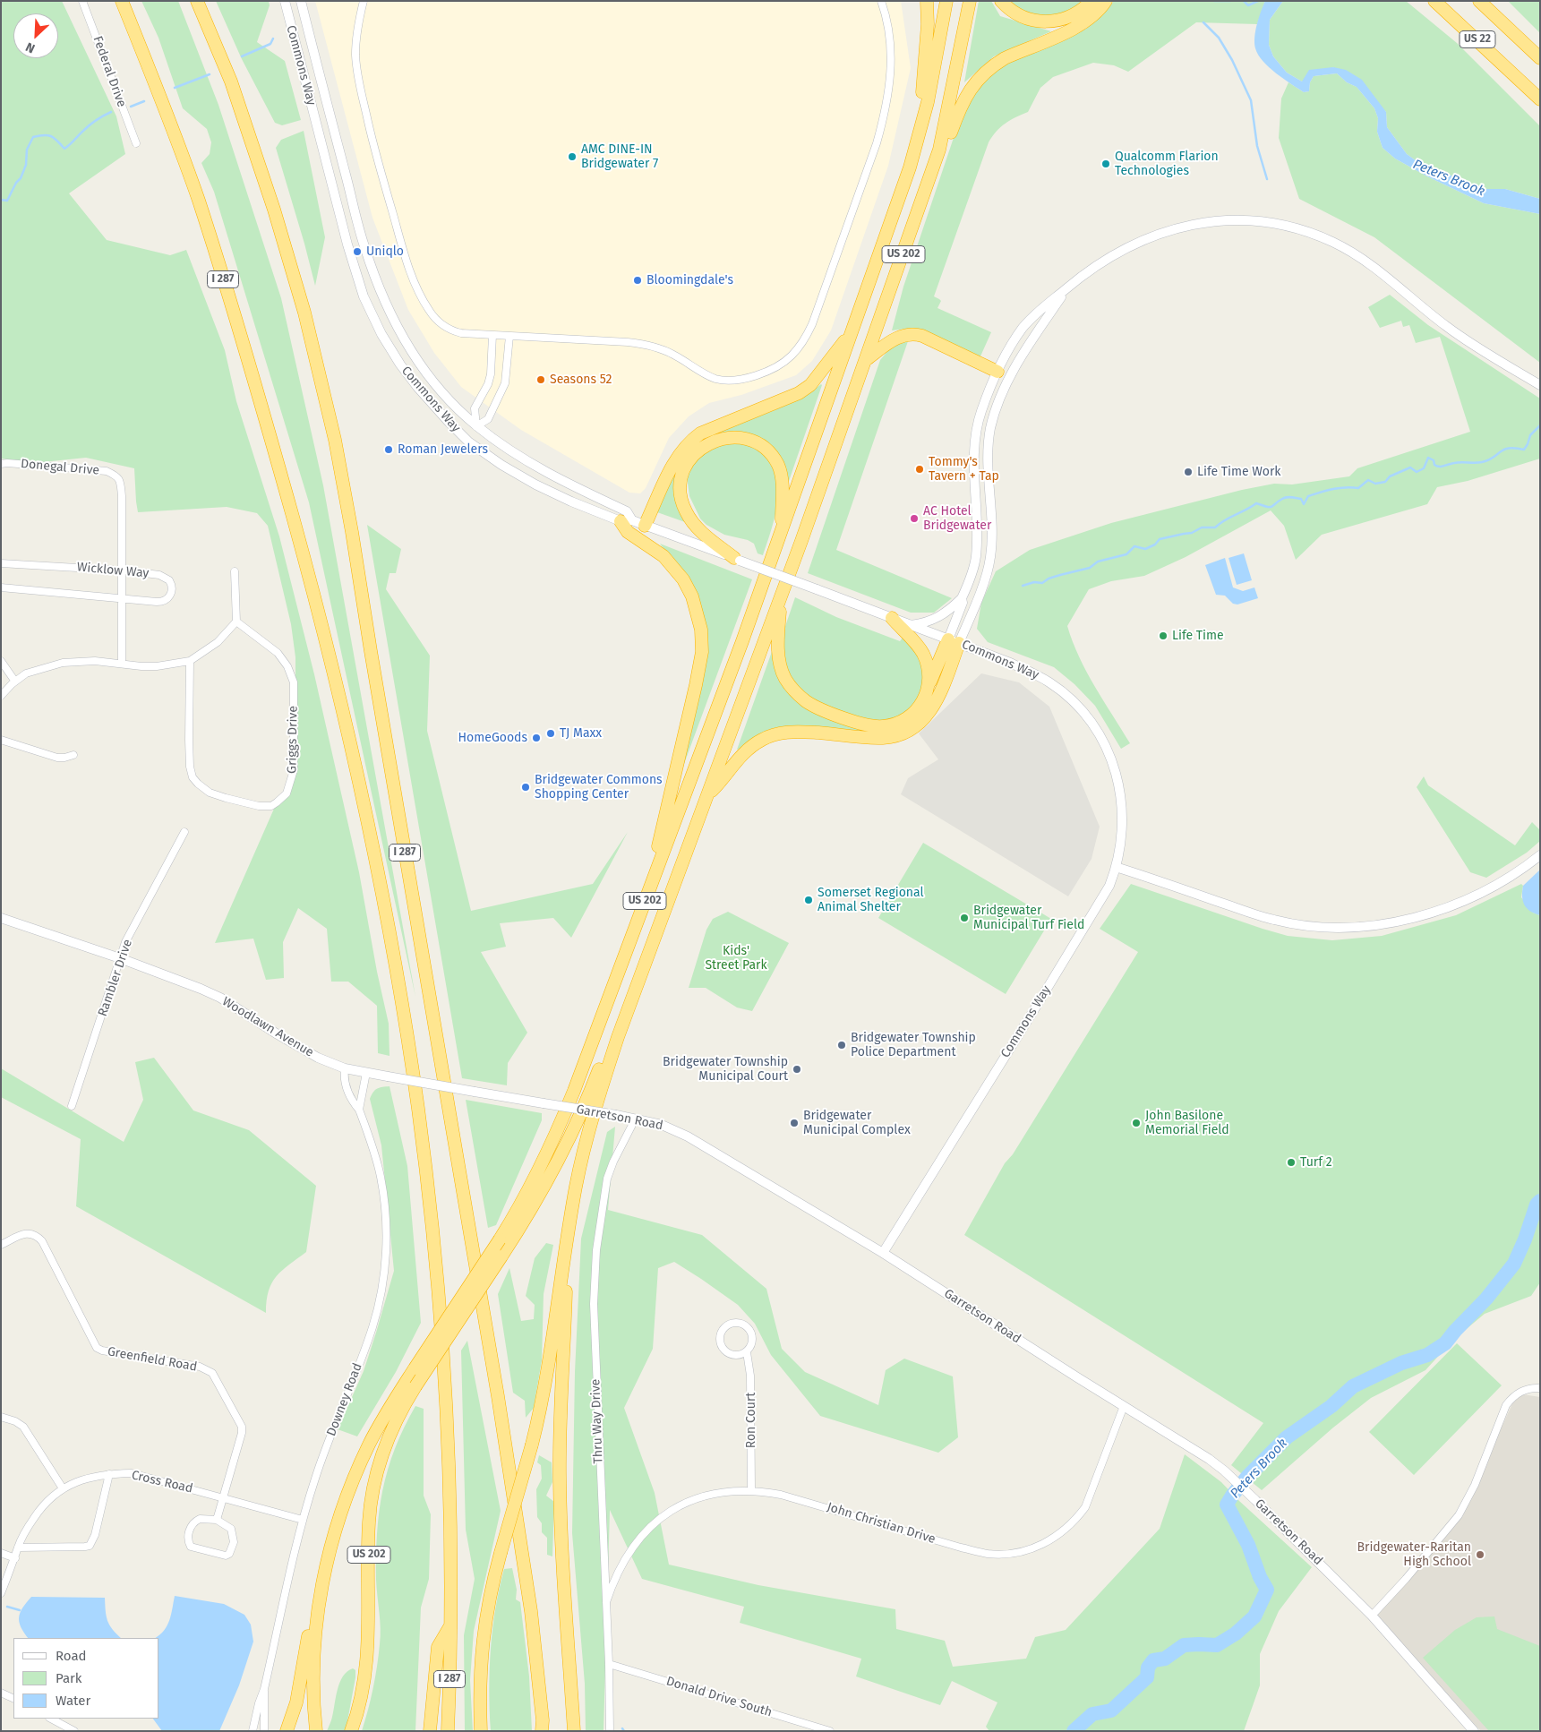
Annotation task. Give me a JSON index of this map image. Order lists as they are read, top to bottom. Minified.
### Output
{"streets":{"highway":["US 22","US 202","I 287"],"street":["Commons Way","Federal Drive","Donegal Drive","Wicklow Way","Griggs Drive","Rambler Drive","Woodlawn Avenue","Garretson Road","Greenfield Road","Downey Road","Ron Court","Thru Way Drive","Cross Road","John Christian Drive","Donald Drive South"]},"crossings":[["Commons Way","Garretson Road"],["Donegal Drive","Wicklow Way"],["Rambler Drive","Woodlawn Avenue"],["Woodlawn Avenue","Garretson Road"],["Woodlawn Avenue","Downey Road"],["Garretson Road","Thru Way Drive"],["Garretson Road","John Christian Drive"],["Greenfield Road","Cross Road"],["Downey Road","Cross Road"],["Ron Court","John Christian Drive"],["Thru Way Drive","John Christian Drive"],["Thru Way Drive","Donald Drive South"]],"water":["Peters Brook"],"parks":["Kids' Street Park"],"places":["AMC DINE-IN Bridgewater 7","Qualcomm Flarion Technologies","Uniqlo","Bloomingdale's","Seasons 52","Roman Jewelers","Tommy's Tavern + Tap","Life Time Work","AC Hotel Bridgewater","Life Time","TJ Maxx","HomeGoods","Bridgewater Commons Shopping Center","Somerset Regional Animal Shelter","Bridgewater Municipal Turf Field","Bridgewater Township Police Department","Bridgewater Township Municipal Court","Bridgewater Municipal Complex","John Basilone Memorial Field","Turf 2","Bridgewater-Raritan High School"],"legend":["Road","Park","Water"],"north":"bottom left"}
